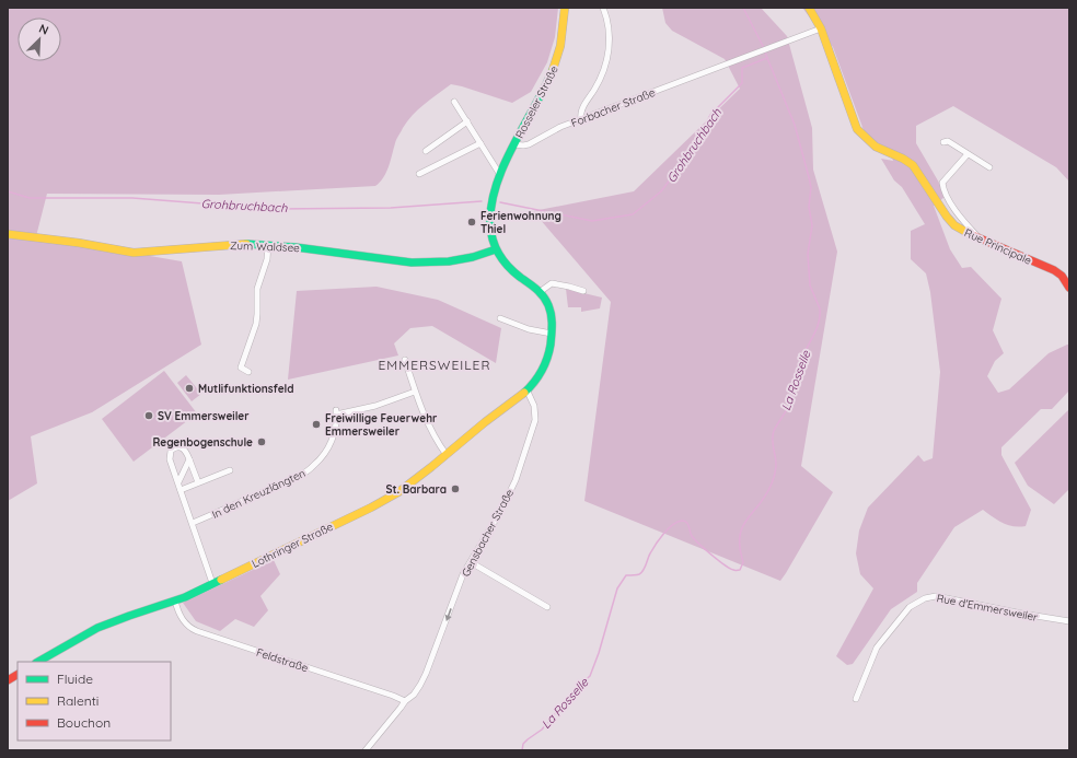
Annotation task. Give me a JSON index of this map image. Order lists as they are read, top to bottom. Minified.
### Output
{"streets":{"main road":["Rosseler Straße","Zum Waldsee","Rue Principale","Lothringer Straße"],"street":["Forbacher Straße","In den Kreuzlängten","Gensbacher Straße","Rue d'Emmersweiler","Feldstraße"]},"crossings":[["Rosseler Straße","Forbacher Straße"],["Forbacher Straße","Rue Principale"],["Gensbacher Straße","Lothringer Straße"],["Gensbacher Straße","Feldstraße"],["Lothringer Straße","Feldstraße"]],"one_way":["Gensbacher Straße"],"districts":["EMMERSWEILER"],"water":["Grohbruchbach","La Rosselle"],"places":["Ferienwohnung Thiel","Mutlifunktionsfeld","SV Emmersweiler","Freiwillige Feuerwehr Emmersweiler","Regenbogenschule","St. Barbara"],"legend":["Fluide","Ralenti","Bouchon"],"north":"top right"}
